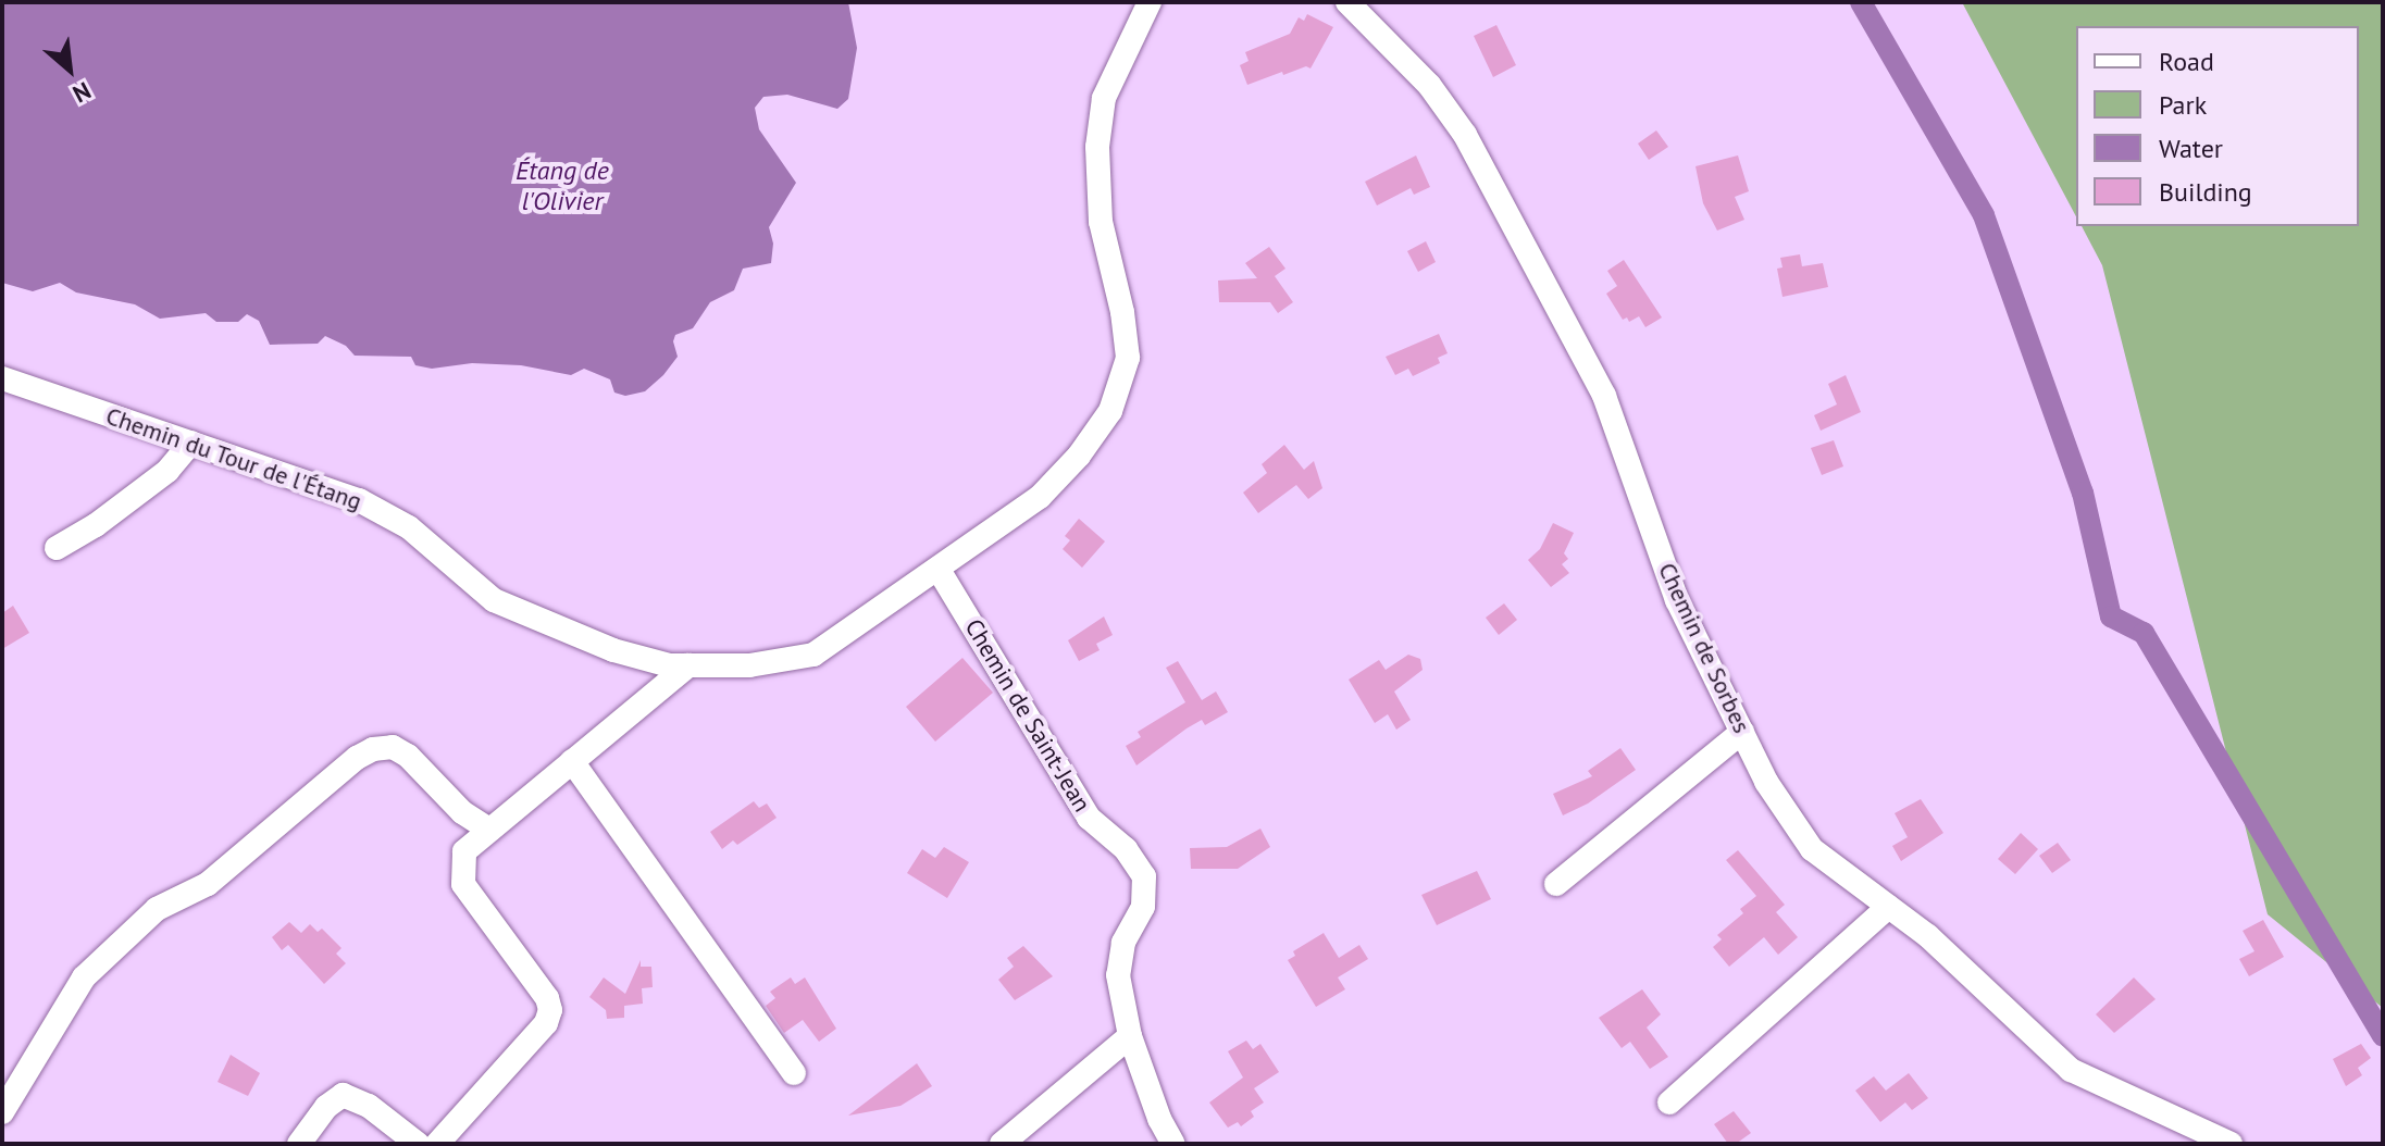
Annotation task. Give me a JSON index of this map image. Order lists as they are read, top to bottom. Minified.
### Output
{"streets":{"street":["Chemin du Tour de l'Étang","Chemin de Sorbes","Chemin de Saint-Jean"]},"crossings":[["Chemin du Tour de l'Étang","Chemin de Saint-Jean"]],"water":["Étang de l'Olivier"],"legend":["Road","Park","Water","Building"],"north":"bottom right"}
